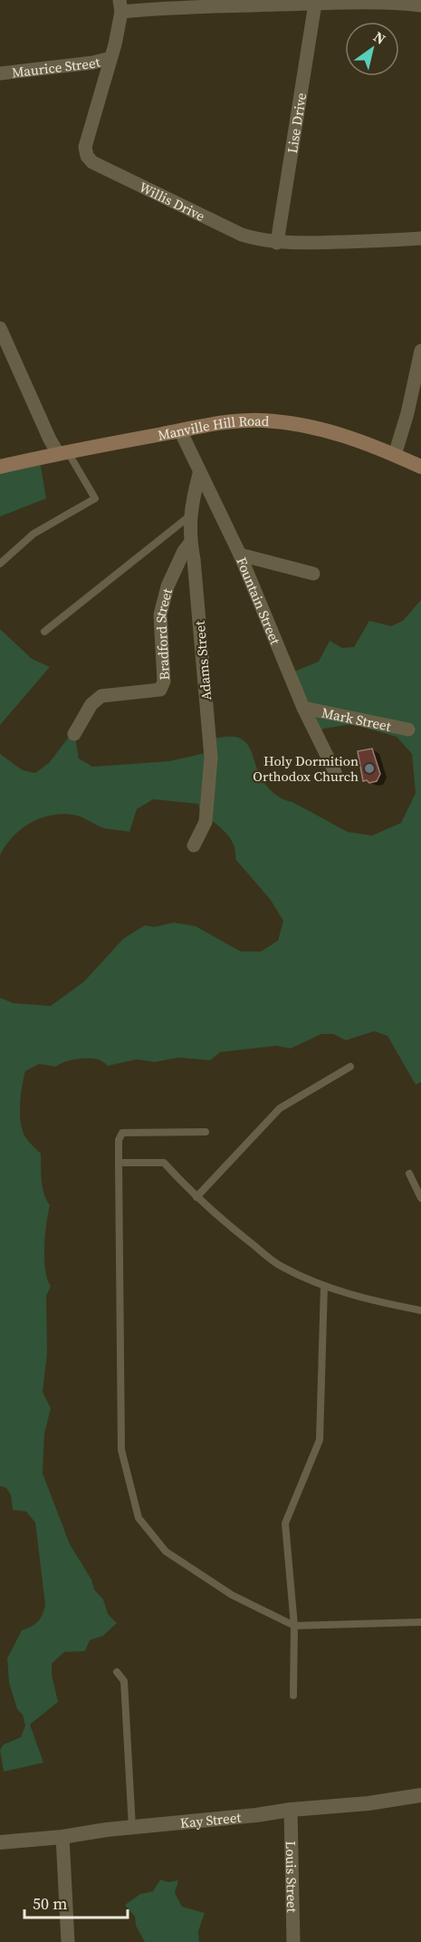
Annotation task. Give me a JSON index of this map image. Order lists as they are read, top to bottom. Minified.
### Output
{"streets":{"main road":["Manville Hill Road"],"street":["Maurice Street","Lise Drive","Willis Drive","Fountain Street","Bradford Street","Adams Street","Mark Street","Kay Street","Louis Street"]},"crossings":[["Maurice Street","Willis Drive"],["Lise Drive","Willis Drive"],["Manville Hill Road","Fountain Street"],["Fountain Street","Adams Street"],["Fountain Street","Mark Street"],["Bradford Street","Adams Street"],["Kay Street","Louis Street"]],"places":["Holy Dormition Orthodox Church"],"scale_bar":"50 m","north":"top right"}
